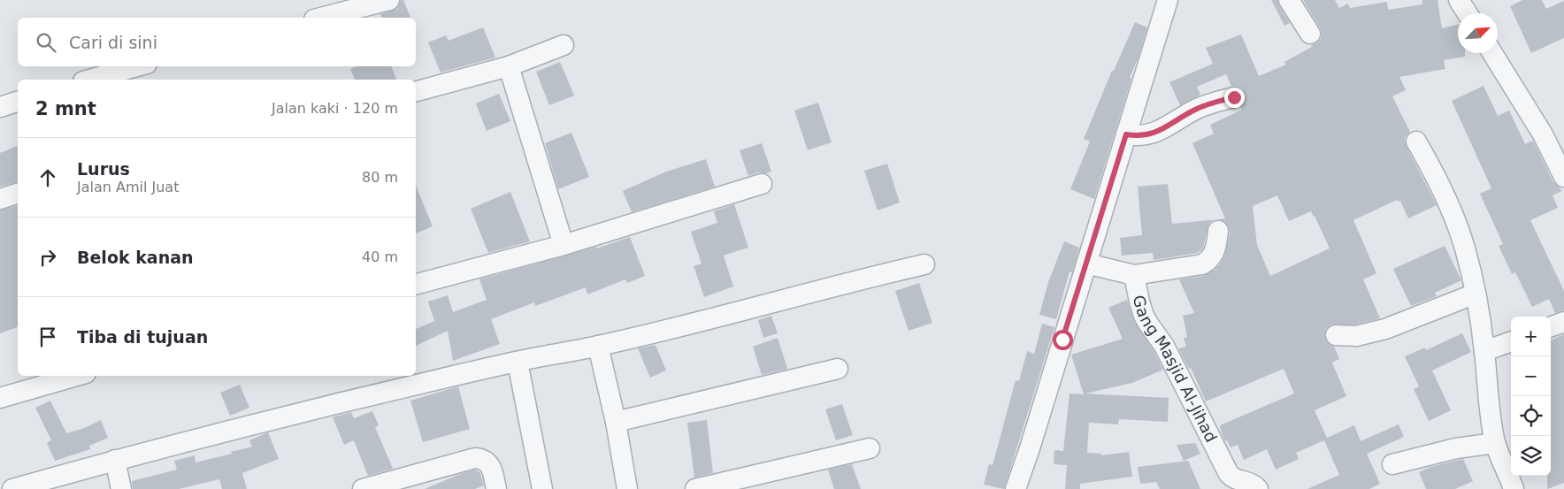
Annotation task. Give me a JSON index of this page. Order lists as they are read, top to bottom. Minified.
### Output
{"streets":{"street":["Gang Masjid Al-Jihad"]},"north":"top right","page":{"search":"Cari di sini","heading":["2 mnt","Jalan kaki · 120 m"],"list":[["Lurus","Jalan Amil Juat","80 m"],["Belok kanan","40 m"],"Tiba di tujuan"],"map_buttons":["+","−"]}}
